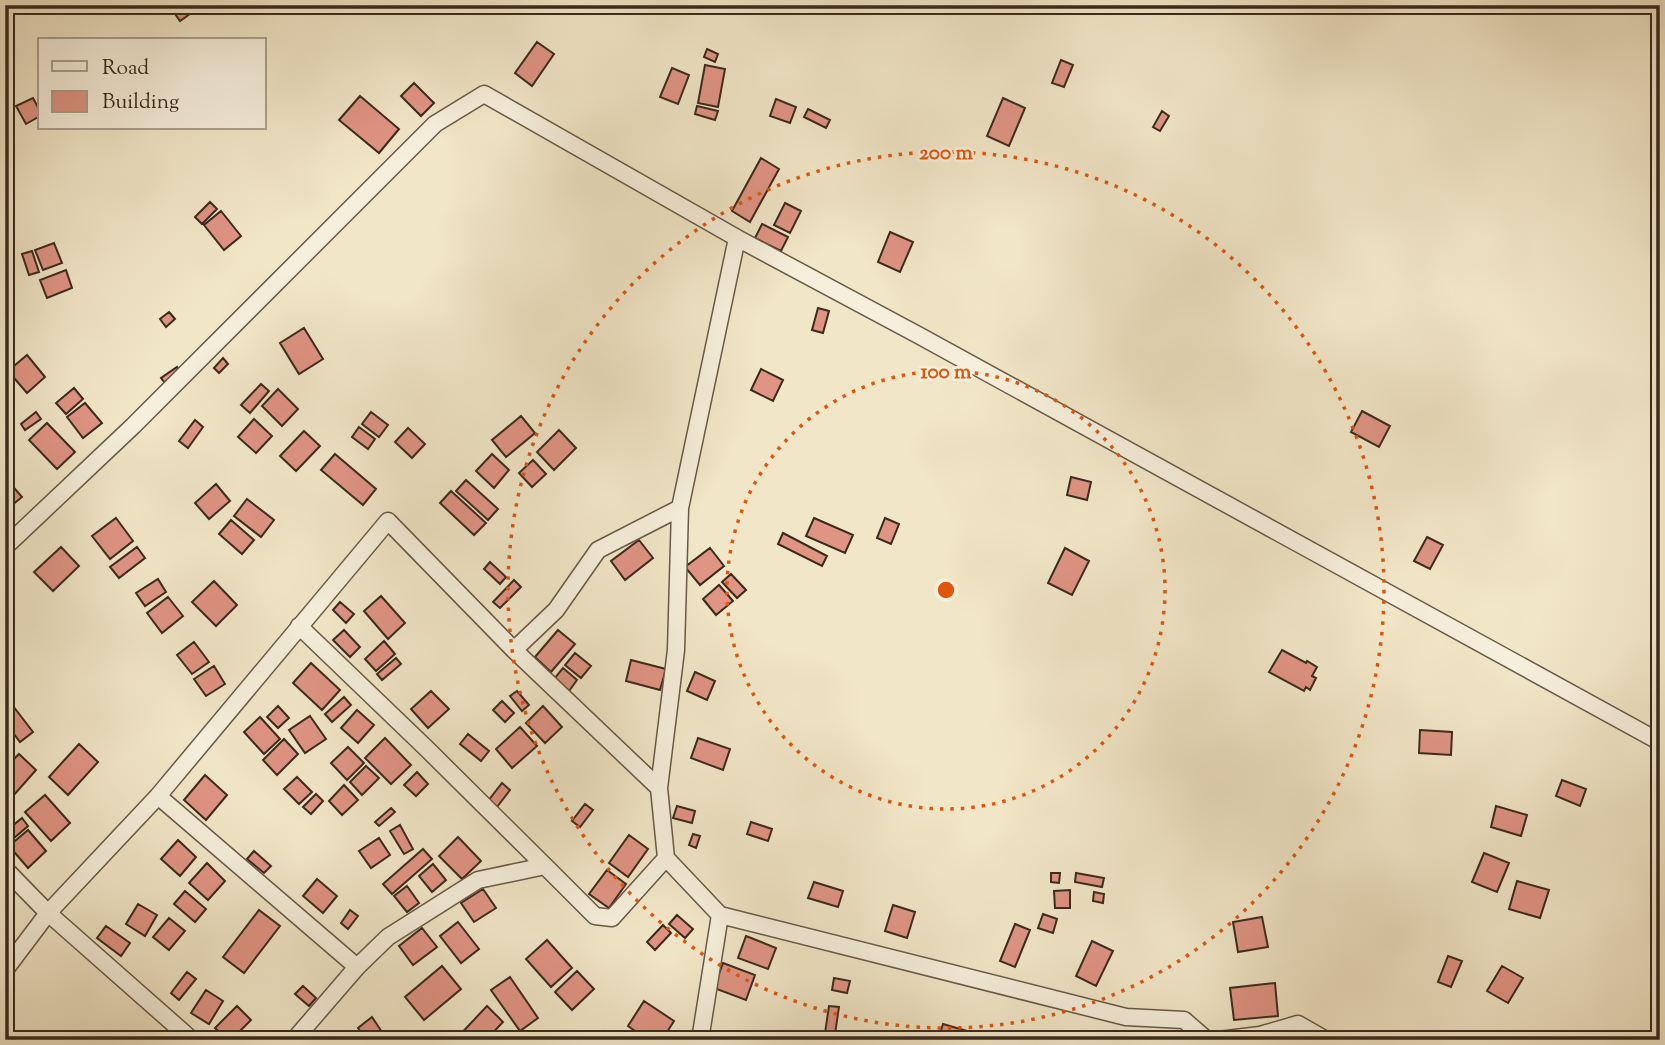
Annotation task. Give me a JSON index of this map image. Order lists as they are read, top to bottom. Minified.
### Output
{"legend":["Road","Building"],"rings":["200 m","100 m"]}
